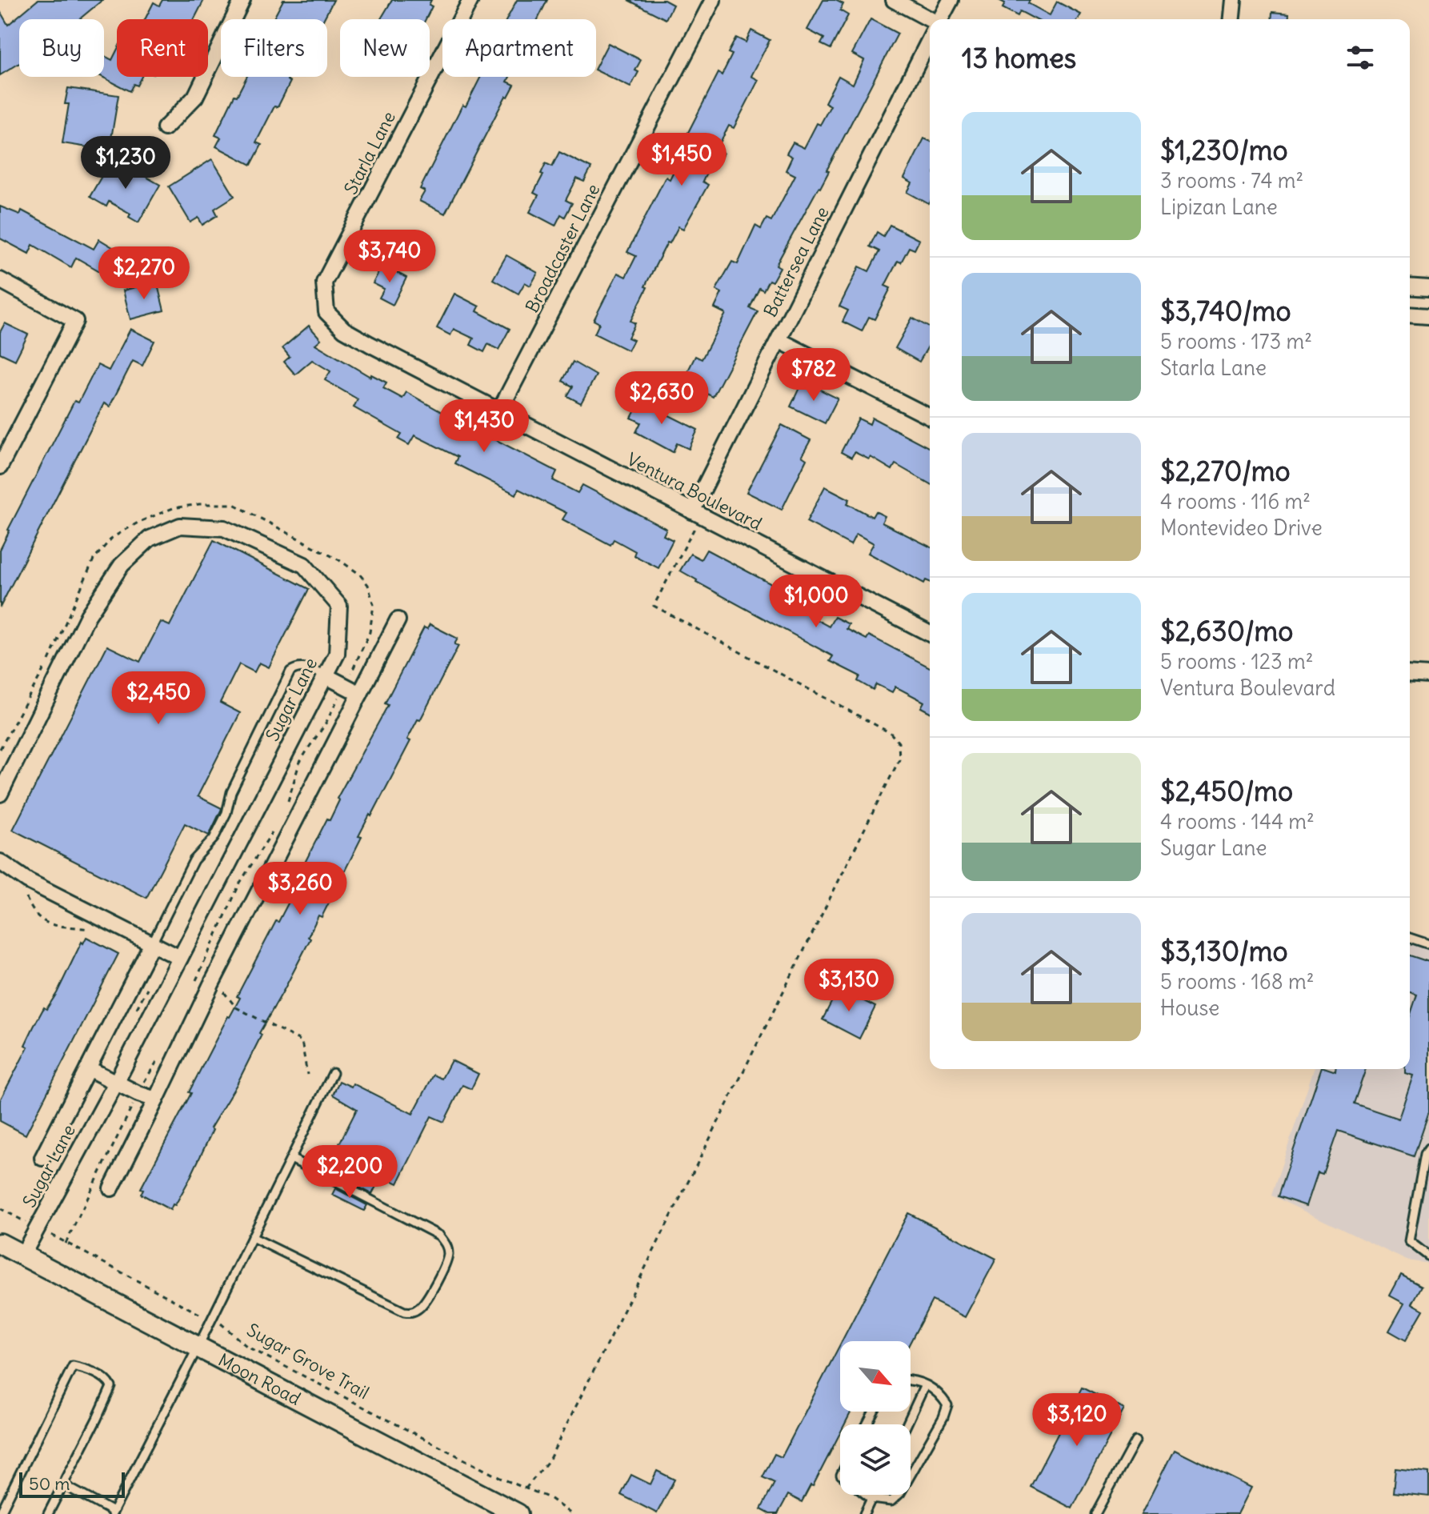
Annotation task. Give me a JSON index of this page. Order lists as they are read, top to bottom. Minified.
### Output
{"streets":{"street":["Starla Lane","Broadcaster Lane","Battersea Lane","Ventura Boulevard","Sugar Lane","Moon Road"],"path":["Sugar Grove Trail"]},"crossings":[["Starla Lane","Ventura Boulevard"],["Broadcaster Lane","Ventura Boulevard"],["Battersea Lane","Ventura Boulevard"],["Sugar Lane","Sugar Grove Trail"],["Sugar Lane","Moon Road"]],"scale_bar":"50 m","north":"bottom right","page":{"chip":["Buy","Rent","Filters","New","Apartment"],"heading":"13 homes","list":[{"name":"$1,230/mo","note":"3 rooms · 74 m² · Lipizan Lane"},{"name":"$3,740/mo","note":"5 rooms · 173 m² · Starla Lane"},{"name":"$2,270/mo","note":"4 rooms · 116 m² · Montevideo Drive"},{"name":"$2,630/mo","note":"5 rooms · 123 m² · Ventura Boulevard"},{"name":"$2,450/mo","note":"4 rooms · 144 m² · Sugar Lane"},{"name":"$3,130/mo","note":"5 rooms · 168 m² · House"}],"price":["$1,450","$1,230","$3,740","$2,270","$782","$2,630","$1,430","$1,000","$2,450","$3,260","$3,130","$2,200","$3,120"],"scale":"50 m"}}
